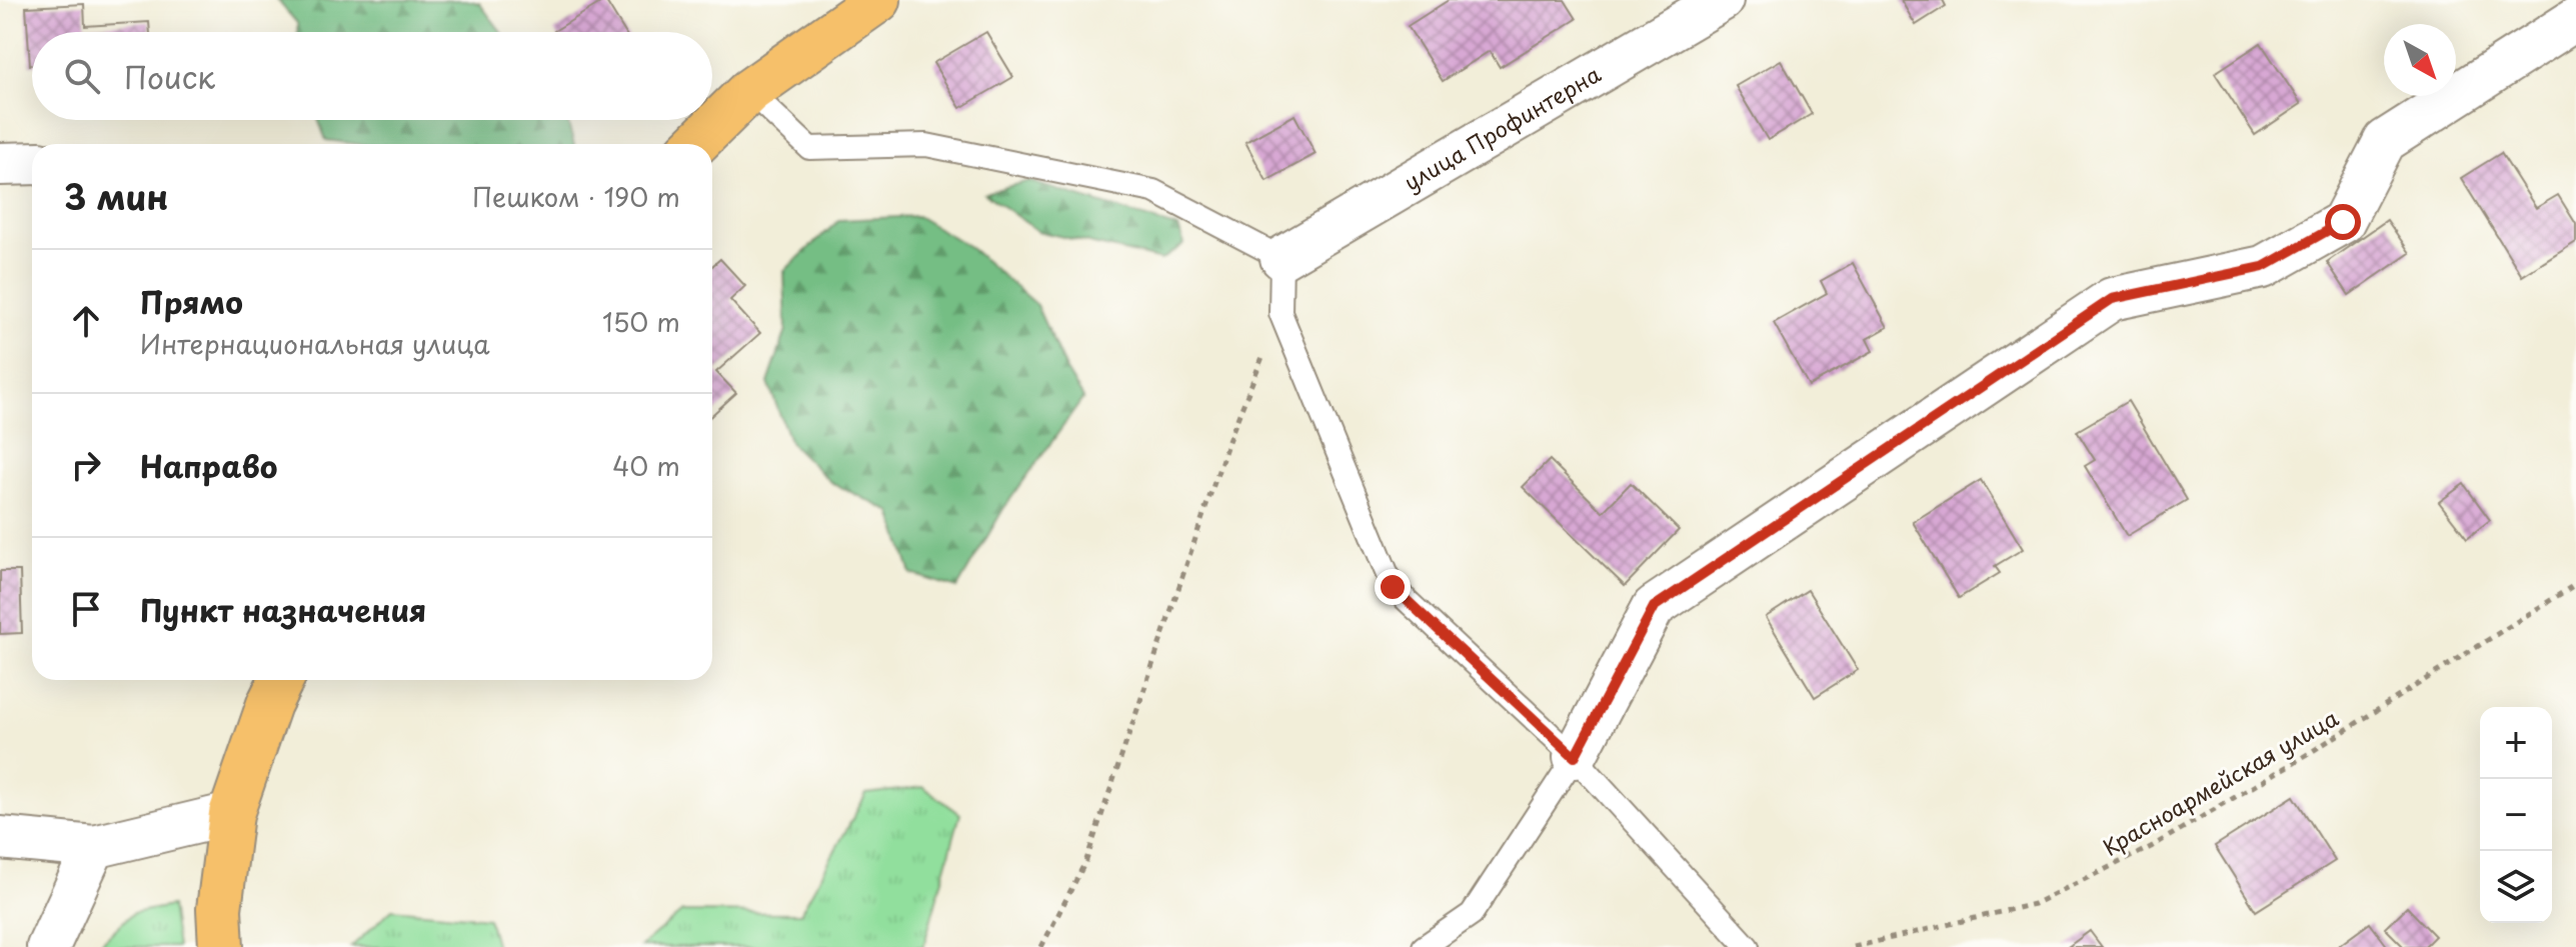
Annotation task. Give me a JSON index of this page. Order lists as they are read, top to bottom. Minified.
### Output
{"streets":{"street":["улица Профинтерна"],"path":["Красноармейская улица"]},"north":"bottom right","page":{"search":"Поиск","heading":["3 мин","Пешком · 190 m"],"list":[["Прямо","Интернациональная улица","150 m"],["Направо","40 m"],"Пункт назначения"],"map_buttons":["+","−"]}}
